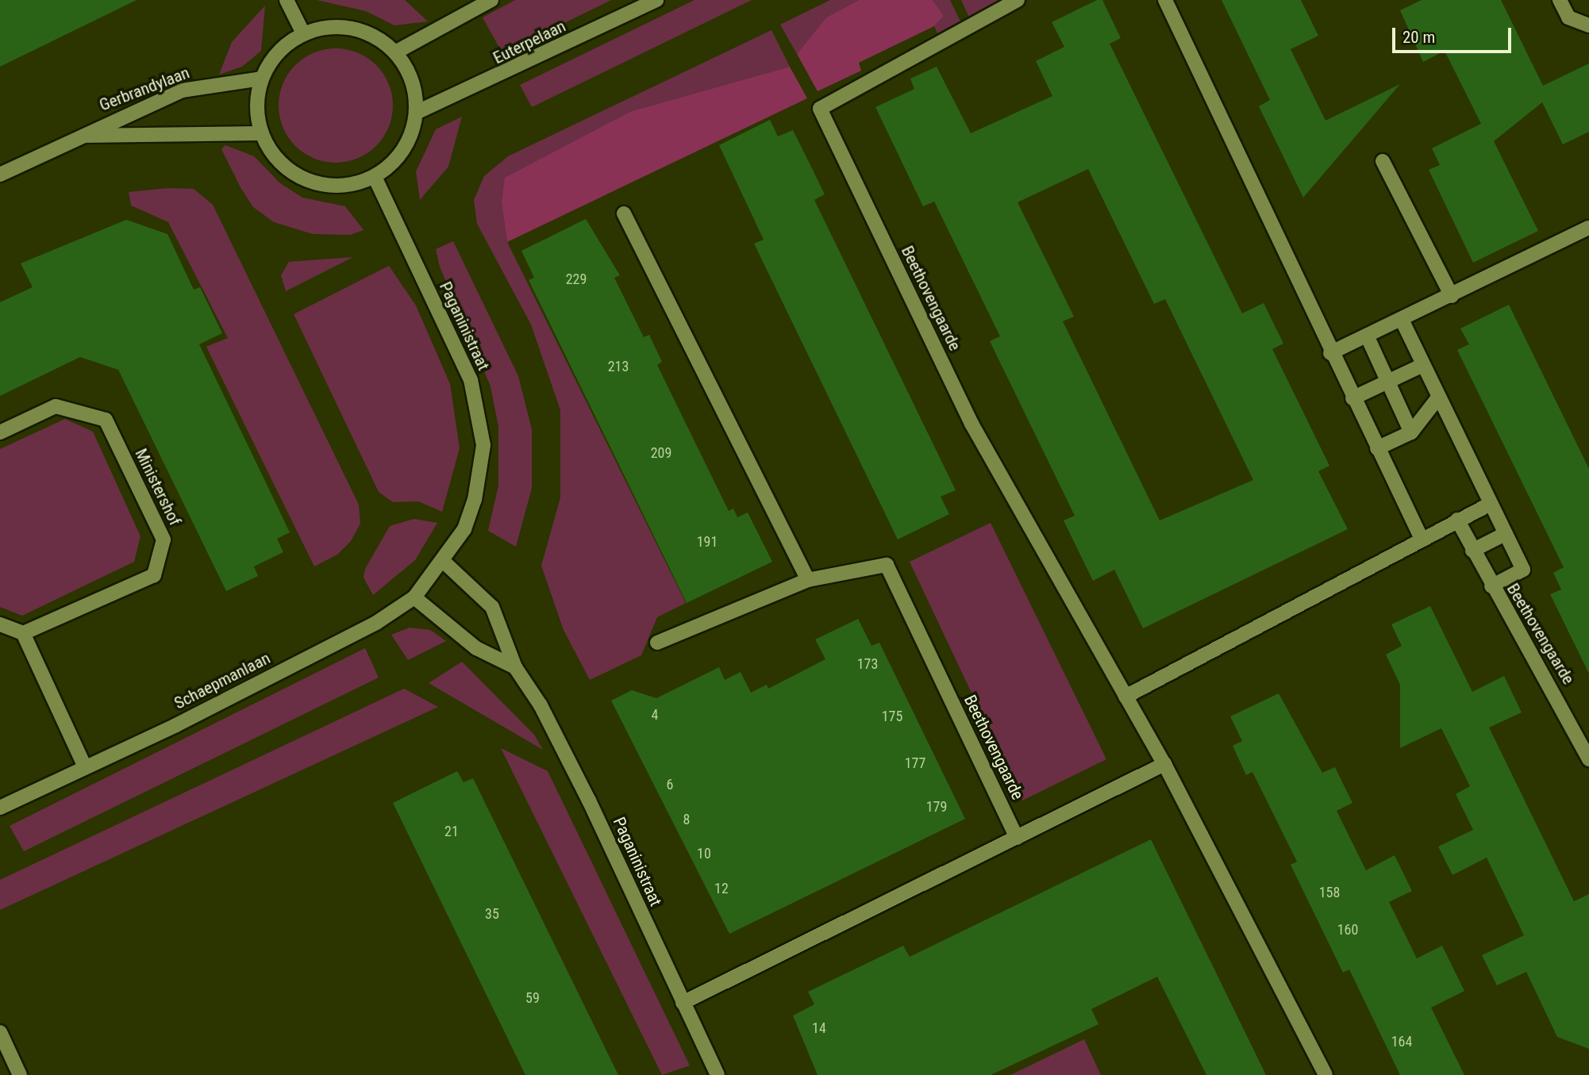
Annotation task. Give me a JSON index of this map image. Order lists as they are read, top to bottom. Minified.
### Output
{"streets":{"street":["Euterpelaan","Gerbrandylaan","Beethovengaarde","Paganinistraat","Ministershof","Schaepmanlaan"]},"crossings":[["Euterpelaan","Gerbrandylaan"],["Euterpelaan","Paganinistraat"],["Gerbrandylaan","Paganinistraat"],["Paganinistraat","Schaepmanlaan"]],"house_numbers":["229","213","209","191","173","4","175","177","6","179","8","21","10","12","158","35","160","59","14","164"],"scale_bar":"20 m"}
